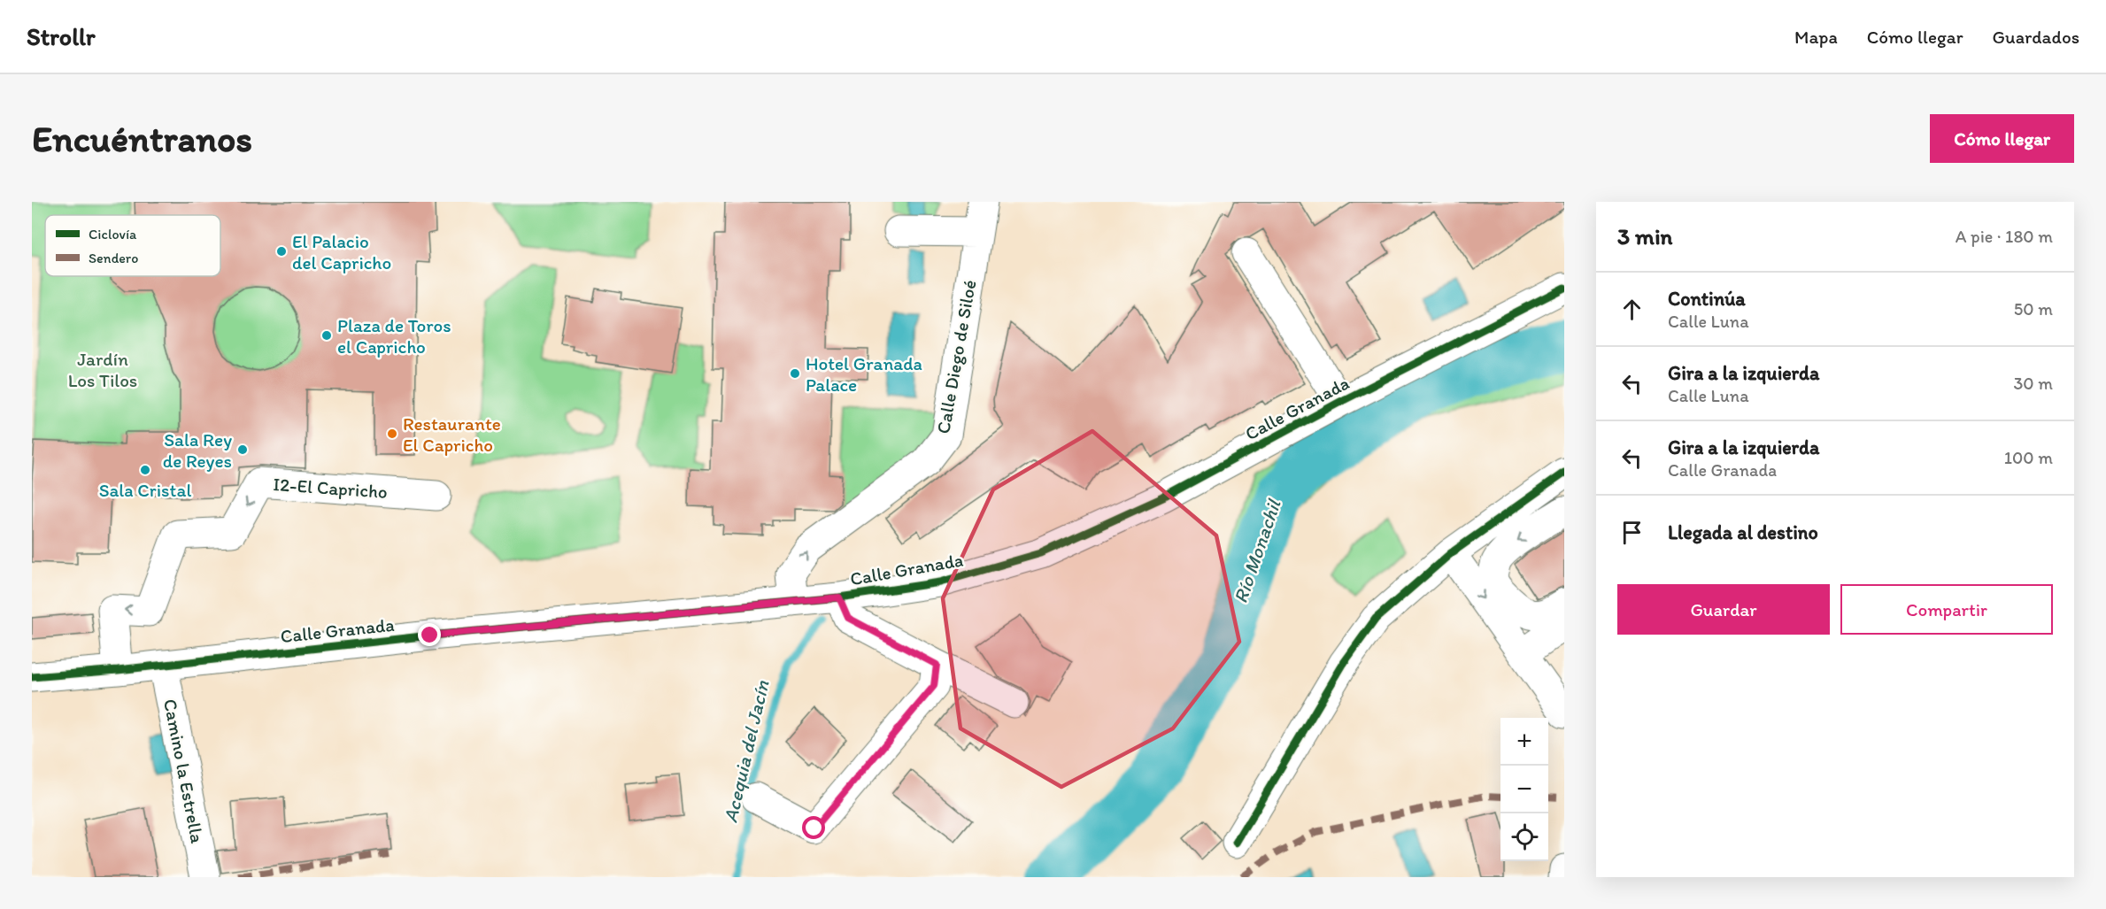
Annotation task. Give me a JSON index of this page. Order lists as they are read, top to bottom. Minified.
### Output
{"streets":{"street":["Calle Diego de Siloé","Calle Granada","I2-El Capricho","Camino la Estrella"]},"crossings":[["Calle Diego de Siloé","Calle Granada"],["Calle Granada","I2-El Capricho"],["Calle Granada","Camino la Estrella"]],"one_way":["Calle Diego de Siloé"],"water":["Río Monachil","Acequia del Jacín"],"parks":["Jardín Los Tilos"],"places":["El Palacio del Capricho","Plaza de Toros el Capricho","Hotel Granada Palace","Restaurante El Capricho","Sala Rey de Reyes","Sala Cristal"],"legend":["Ciclovía","Sendero"],"page":{"header":"Strollr","nav":["Mapa","Cómo llegar","Guardados"],"buttons":["Cómo llegar",["Guardar","Compartir"]],"title":"Encuéntranos","heading":["3 min","A pie · 180 m"],"list":[["Continúa","Calle Luna","50 m"],["Gira a la izquierda","Calle Luna","30 m"],["Gira a la izquierda","Calle Granada","100 m"],"Llegada al destino"],"map_buttons":["+","−"]}}
